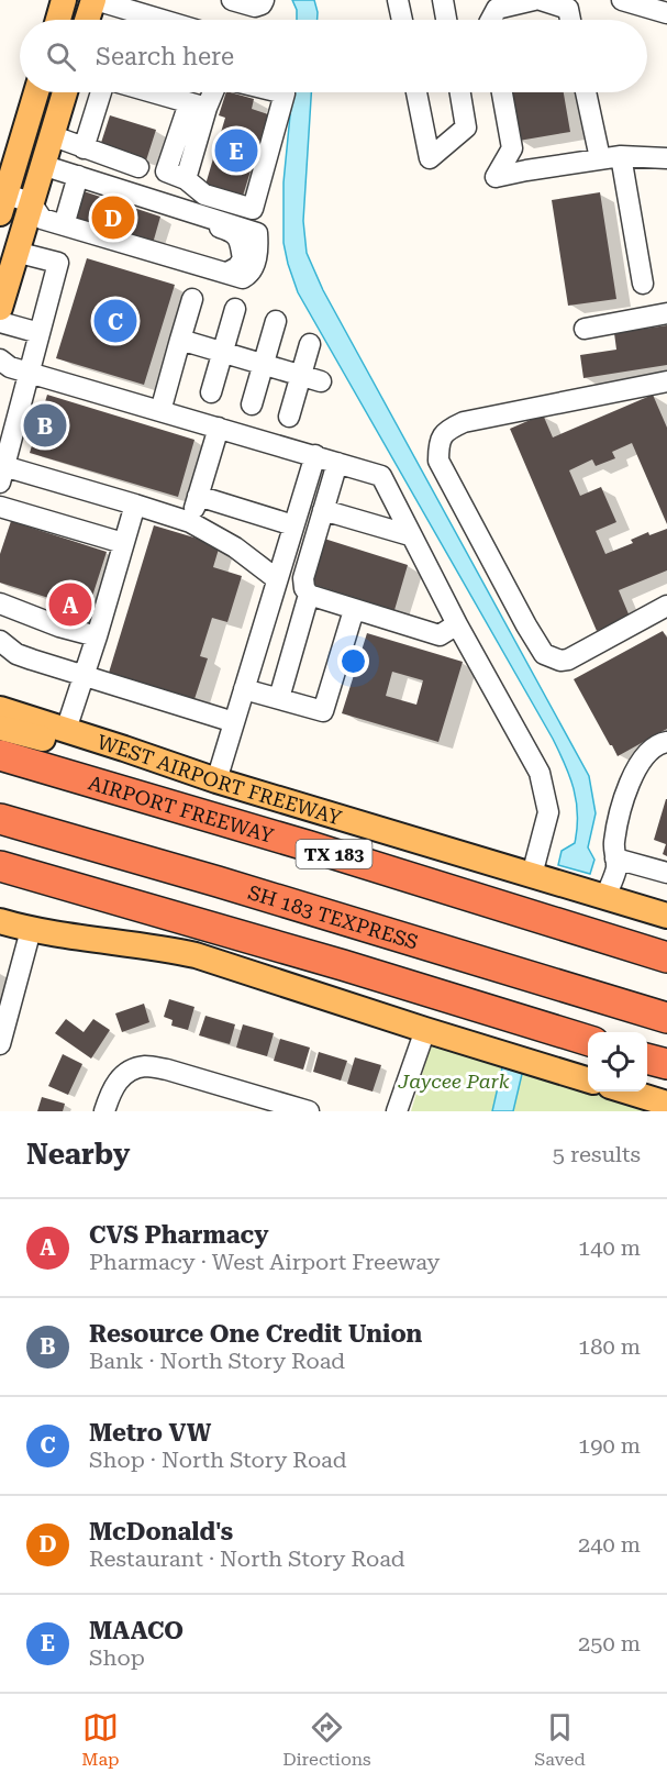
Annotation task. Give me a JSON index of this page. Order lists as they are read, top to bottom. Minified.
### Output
{"streets":{"highway":["AIRPORT FREEWAY","TX 183","SH 183 TEXPRESS"],"main road":["WEST AIRPORT FREEWAY"]},"parks":["Jaycee Park"],"page":{"search":"Search here","pins":["E","D","C","B","A"],"heading":["Nearby","5 results"],"list":[{"mark":"A","name":"CVS Pharmacy","note":"Pharmacy · West Airport Freeway","value":"140 m"},{"mark":"B","name":"Resource One Credit Union","note":"Bank · North Story Road","value":"180 m"},{"mark":"C","name":"Metro VW","note":"Shop · North Story Road","value":"190 m"},{"mark":"D","name":"McDonald's","note":"Restaurant · North Story Road","value":"240 m"},{"mark":"E","name":"MAACO","note":"Shop","value":"250 m"}],"nav":["Map","Directions","Saved"]}}
